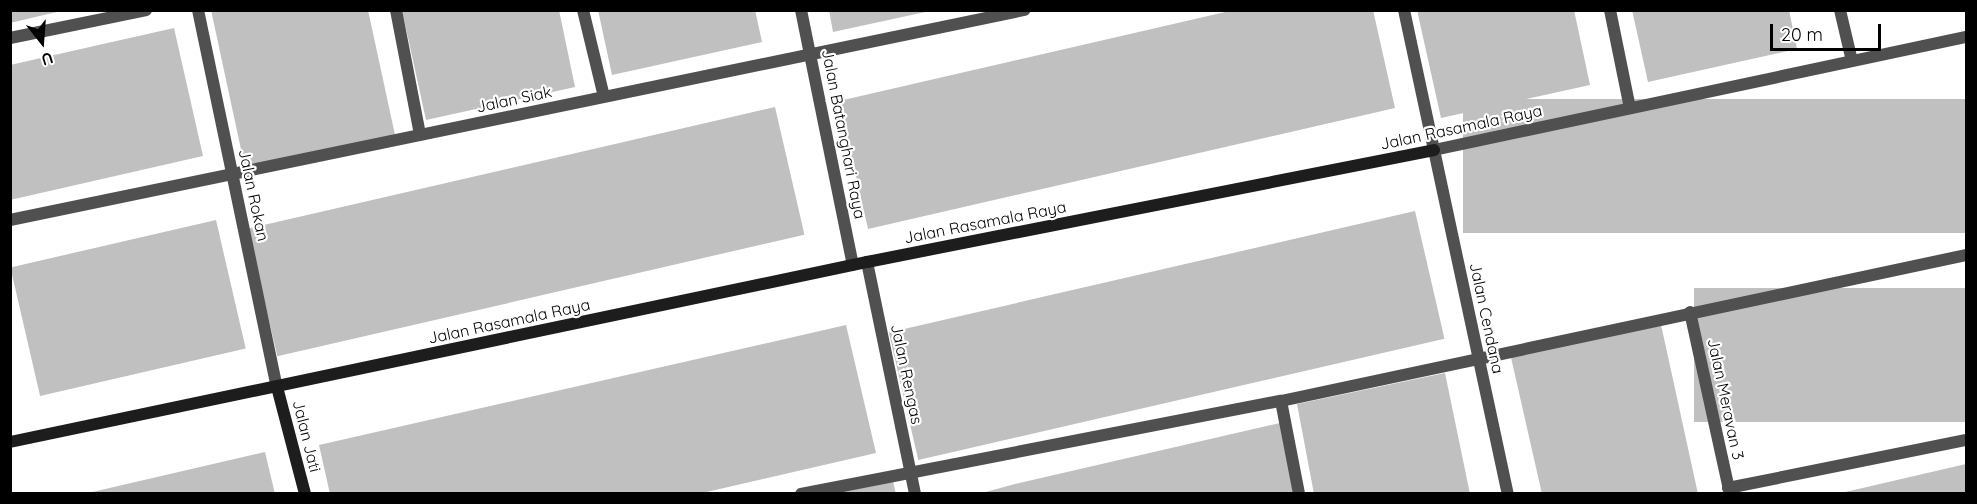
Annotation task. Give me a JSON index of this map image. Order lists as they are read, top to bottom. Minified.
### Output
{"streets":{"street":["Jalan Siak","Jalan Rasamala Raya","Jalan Batanghari Raya","Jalan Rokan","Jalan Cendana","Jalan Rengas","Jalan Meravan 3","Jalan Jati"]},"crossings":[["Jalan Siak","Jalan Batanghari Raya"],["Jalan Siak","Jalan Rokan"],["Jalan Rasamala Raya","Jalan Batanghari Raya"],["Jalan Rasamala Raya","Jalan Rokan"],["Jalan Rasamala Raya","Jalan Cendana"],["Jalan Rasamala Raya","Jalan Rengas"],["Jalan Rasamala Raya","Jalan Jati"],["Jalan Rokan","Jalan Jati"]],"scale_bar":"20 m","north":"bottom"}
